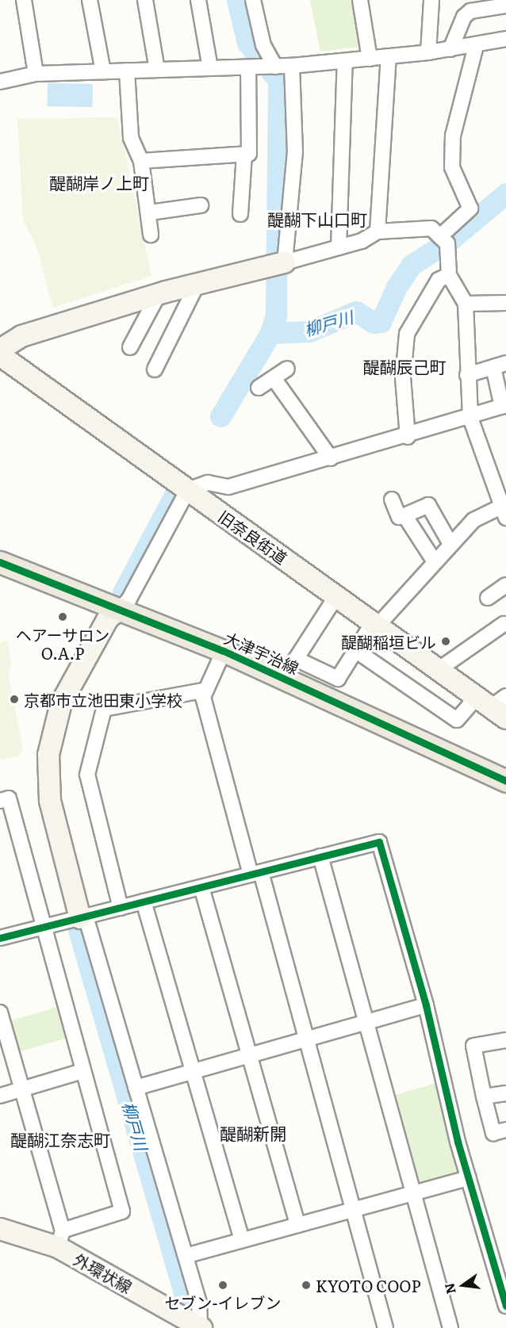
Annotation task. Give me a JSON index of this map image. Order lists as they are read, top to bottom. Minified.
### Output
{"streets":{"main road":["大津宇治線"],"street":["旧奈良街道","外環状線"]},"districts":["醍醐岸ノ上町","醍醐下山口町","醍醐辰己町","醍醐新開","醍醐江奈志町"],"water":["柳戸川"],"places":["ヘアーサロン O.A.P","醍醐稲垣ビル","京都市立池田東小学校","セブン-イレブン","KYOTO COOP"],"north":"left"}
